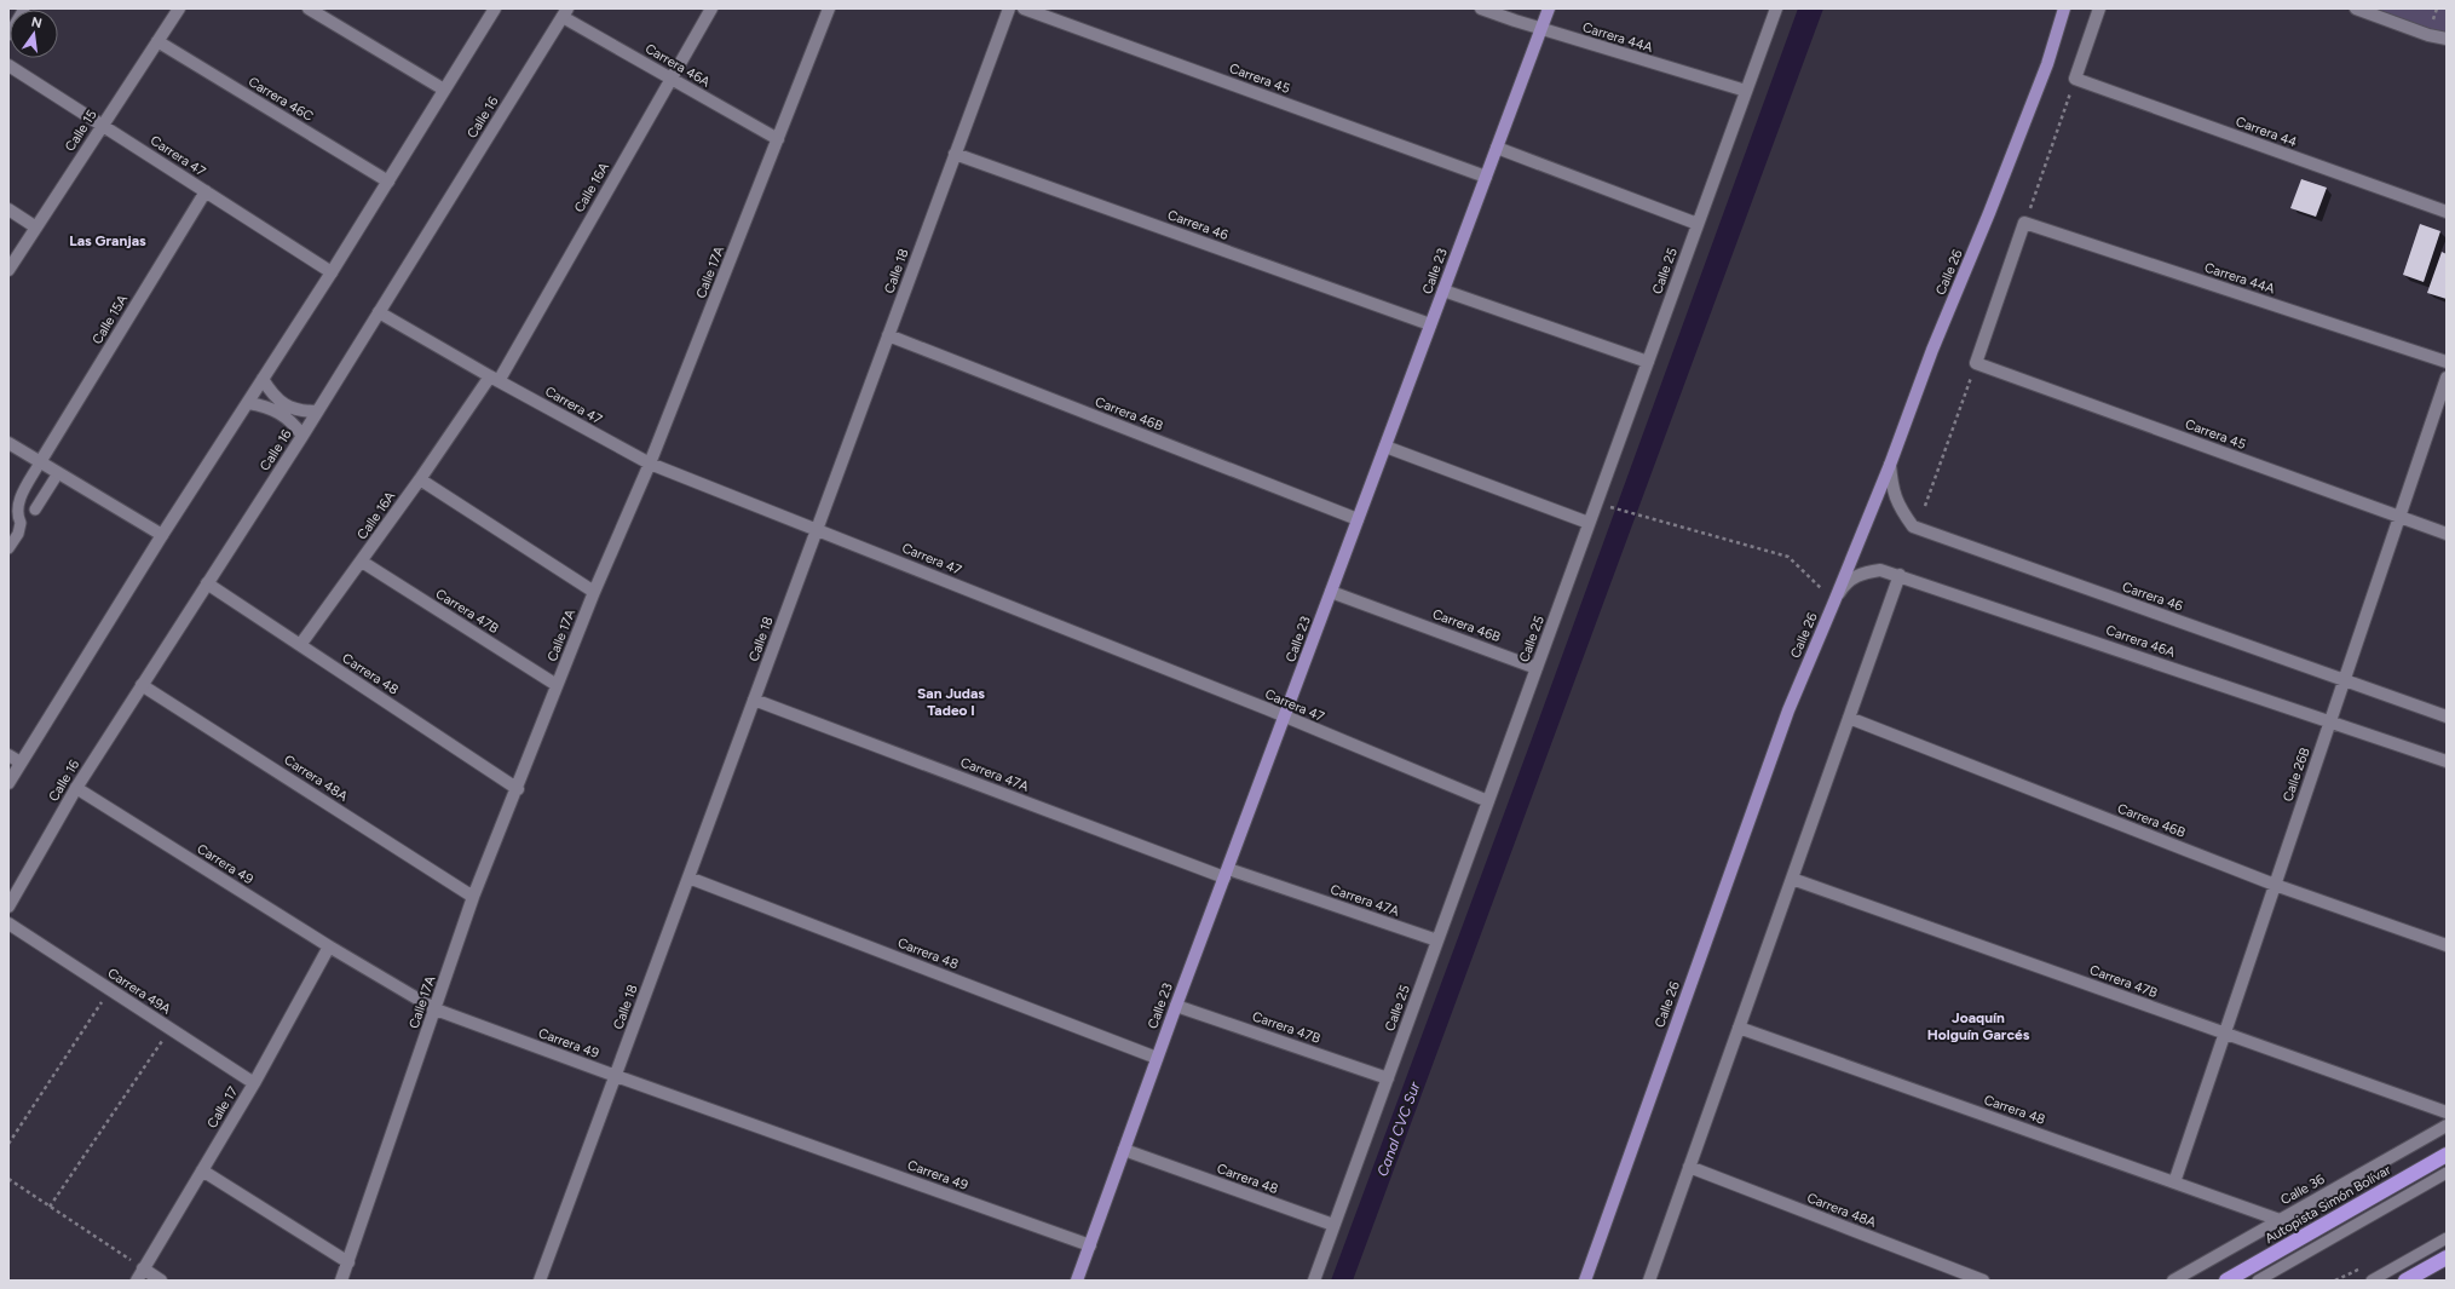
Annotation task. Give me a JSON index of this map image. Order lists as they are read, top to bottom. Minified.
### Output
{"streets":{"highway":["Autopista Simón Bolívar"],"main road":["Calle 23","Calle 26"],"street":["Carrera 44A","Carrera 46A","Carrera 45","Carrera 46C","Calle 16","Calle 15","Carrera 44","Carrera 47","Calle 16A","Carrera 46","Calle 18","Calle 25","Calle 17A","Calle 15A","Carrera 46B","Carrera 47B","Carrera 48","Carrera 47A","Calle 26B","Carrera 48A","Carrera 49","Carrera 49A","Calle 17","Calle 36"]},"crossings":[["Carrera 44A","Calle 23"],["Carrera 44A","Calle 25"],["Carrera 46A","Calle 16"],["Carrera 46A","Calle 16A"],["Carrera 46A","Calle 17A"],["Carrera 46A","Calle 26"],["Carrera 46A","Calle 26B"],["Carrera 45","Calle 23"],["Carrera 45","Calle 26B"],["Carrera 46C","Calle 15"],["Calle 16","Carrera 47"],["Calle 16","Carrera 48"],["Calle 16","Carrera 48A"],["Calle 16","Carrera 49"],["Calle 15","Carrera 47"],["Carrera 47","Calle 16A"],["Carrera 47","Calle 18"],["Carrera 47","Calle 23"],["Carrera 47","Calle 25"],["Carrera 47","Calle 17A"],["Carrera 47","Calle 15A"],["Calle 16A","Carrera 47B"],["Calle 16A","Carrera 48"],["Carrera 46","Calle 18"],["Carrera 46","Calle 23"],["Carrera 46","Calle 26"],["Carrera 46","Calle 26B"],["Calle 18","Carrera 46B"],["Calle 18","Carrera 48"],["Calle 18","Carrera 47A"],["Calle 18","Carrera 49"],["Calle 23","Carrera 46B"],["Calle 23","Carrera 47B"],["Calle 23","Carrera 48"],["Calle 23","Carrera 47A"],["Calle 23","Carrera 49"],["Calle 25","Carrera 46B"],["Calle 25","Carrera 47B"],["Calle 25","Carrera 48"],["Calle 25","Carrera 47A"],["Calle 17A","Carrera 47B"],["Calle 17A","Carrera 48"],["Calle 17A","Carrera 48A"],["Calle 17A","Carrera 49"],["Carrera 46B","Calle 26B"],["Carrera 47B","Calle 26B"],["Carrera 48","Calle 26B"],["Carrera 48","Calle 36"],["Carrera 49","Calle 17"],["Carrera 49A","Calle 17"]],"districts":["Las Granjas","San Judas Tadeo I","Joaquín Holguín Garcés"],"water":["Canal CVC Sur"],"north":"top"}
